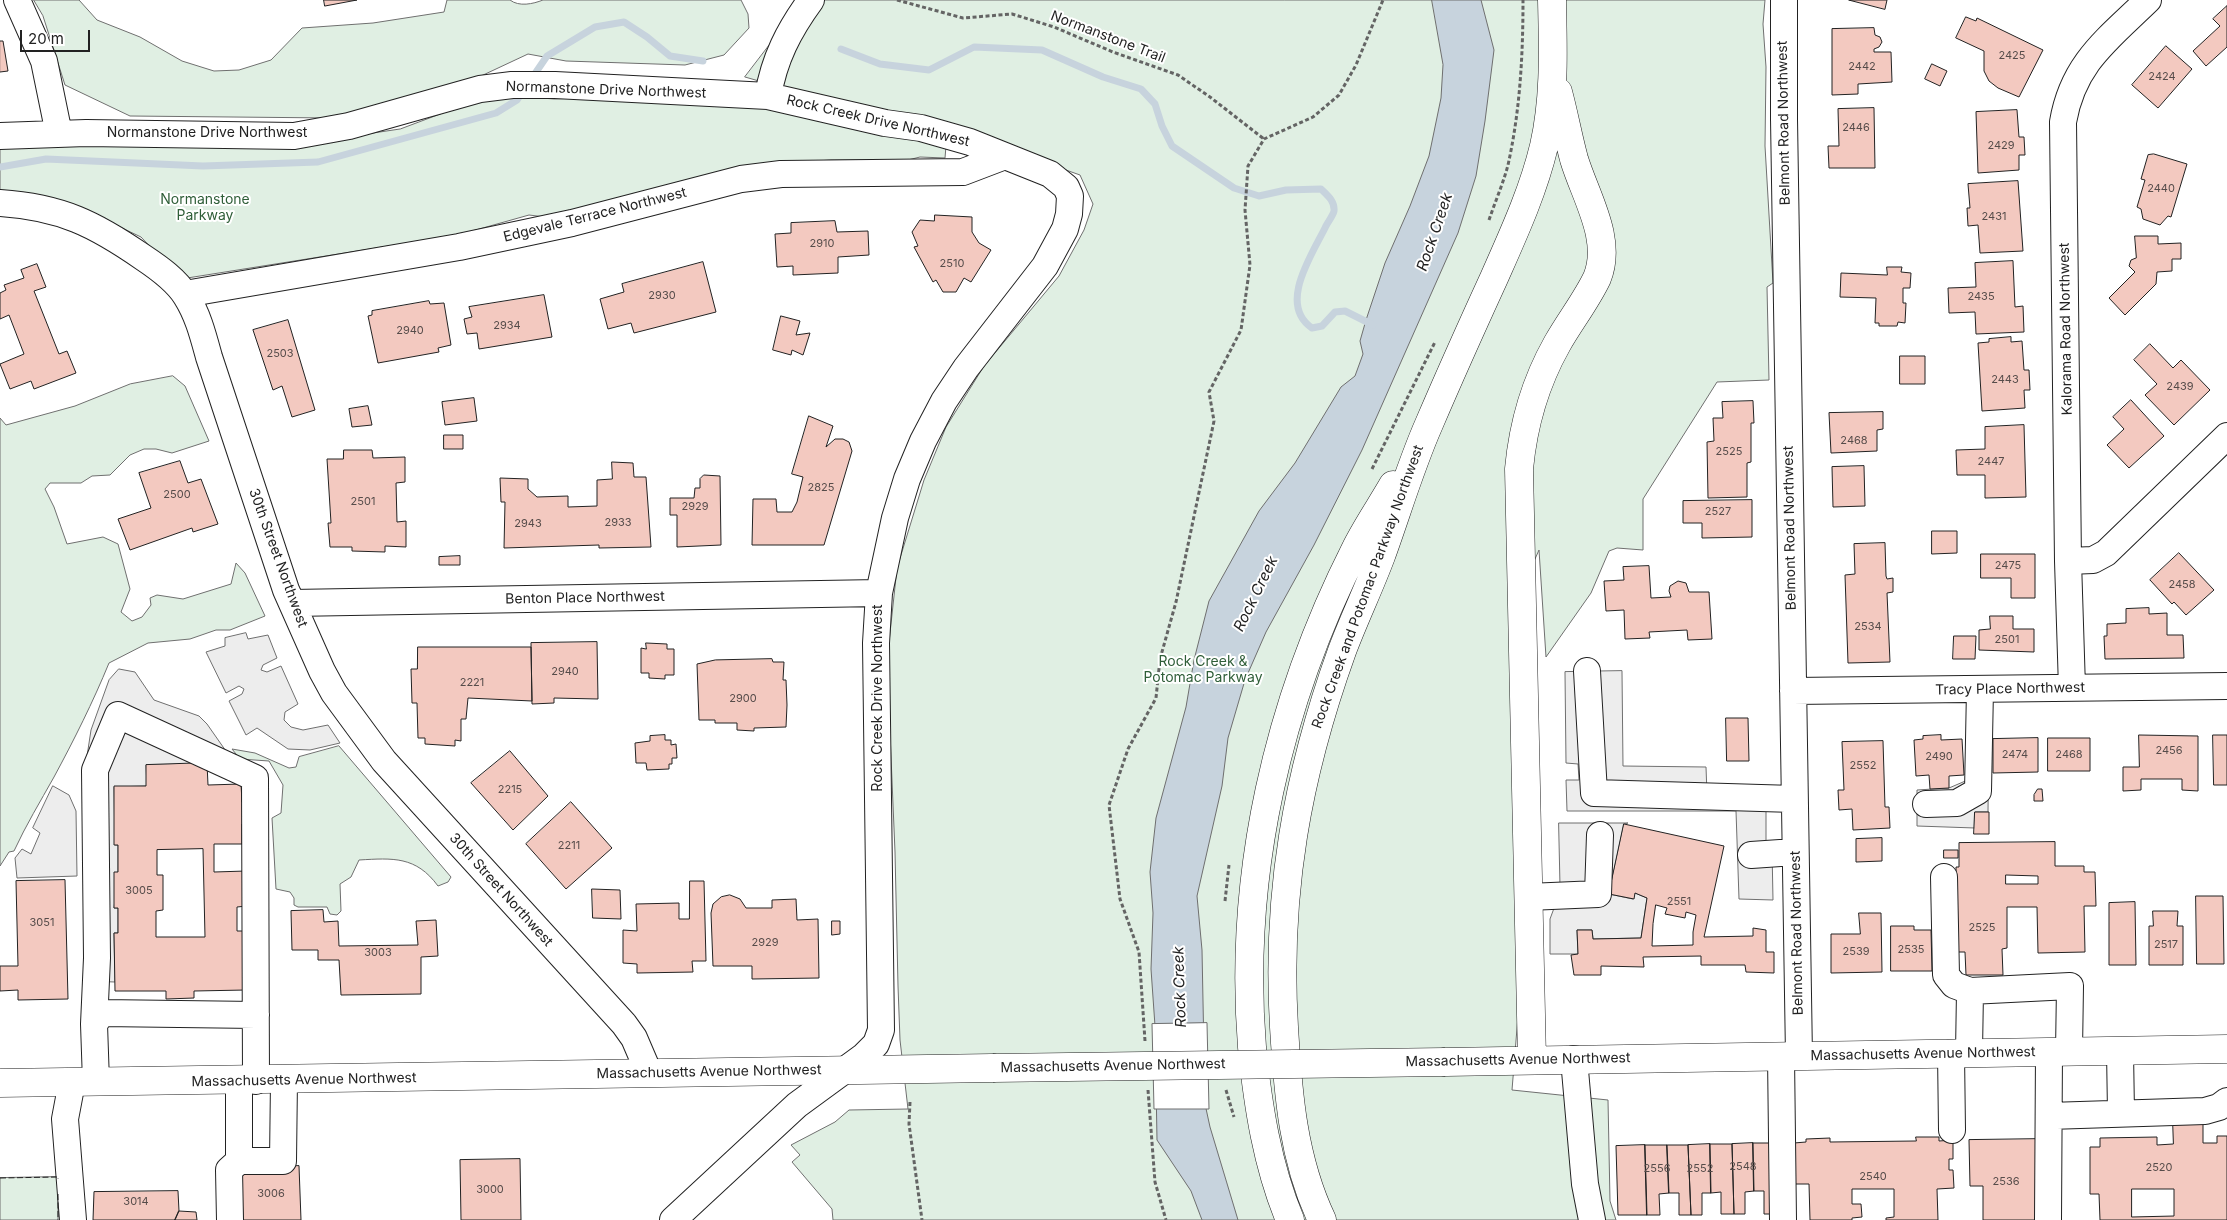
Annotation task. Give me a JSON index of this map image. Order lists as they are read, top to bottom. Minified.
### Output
{"streets":{"main road":["Rock Creek and Potomac Parkway Northwest","Massachusetts Avenue Northwest"],"street":["Normanstone Drive Northwest","Rock Creek Drive Northwest","Belmont Road Northwest","Edgevale Terrace Northwest","Kalorama Road Northwest","30th Street Northwest","Benton Place Northwest","Tracy Place Northwest"],"path":["Normanstone Trail"]},"crossings":[["Normanstone Drive Northwest","Rock Creek Drive Northwest"],["Rock Creek Drive Northwest","Edgevale Terrace Northwest"],["Rock Creek Drive Northwest","Benton Place Northwest"],["Rock Creek Drive Northwest","Massachusetts Avenue Northwest"],["Belmont Road Northwest","Tracy Place Northwest"],["Belmont Road Northwest","Massachusetts Avenue Northwest"],["Edgevale Terrace Northwest","30th Street Northwest"],["Kalorama Road Northwest","Tracy Place Northwest"],["30th Street Northwest","Benton Place Northwest"],["30th Street Northwest","Massachusetts Avenue Northwest"]],"water":["Rock Creek"],"parks":["Normanstone Parkway","Rock Creek & Potomac Parkway"],"house_numbers":["2425","2442","2424","2446","2429","2440","2431","2910","2510","2930","2435","2934","2940","2503","2443","2439","2468","2525","2447","2825","2500","2501","2929","2527","2933","2943","2475","2458","2534","2501","2940","2221","2900","2456","2474","2468","2490","2552","2215","2211","3005","2551","3051","2525","2929","2517","2535","2539","3003","2548","2520","2556","2552","2540","2536","3000","3006","3014"],"scale_bar":"20 m"}
